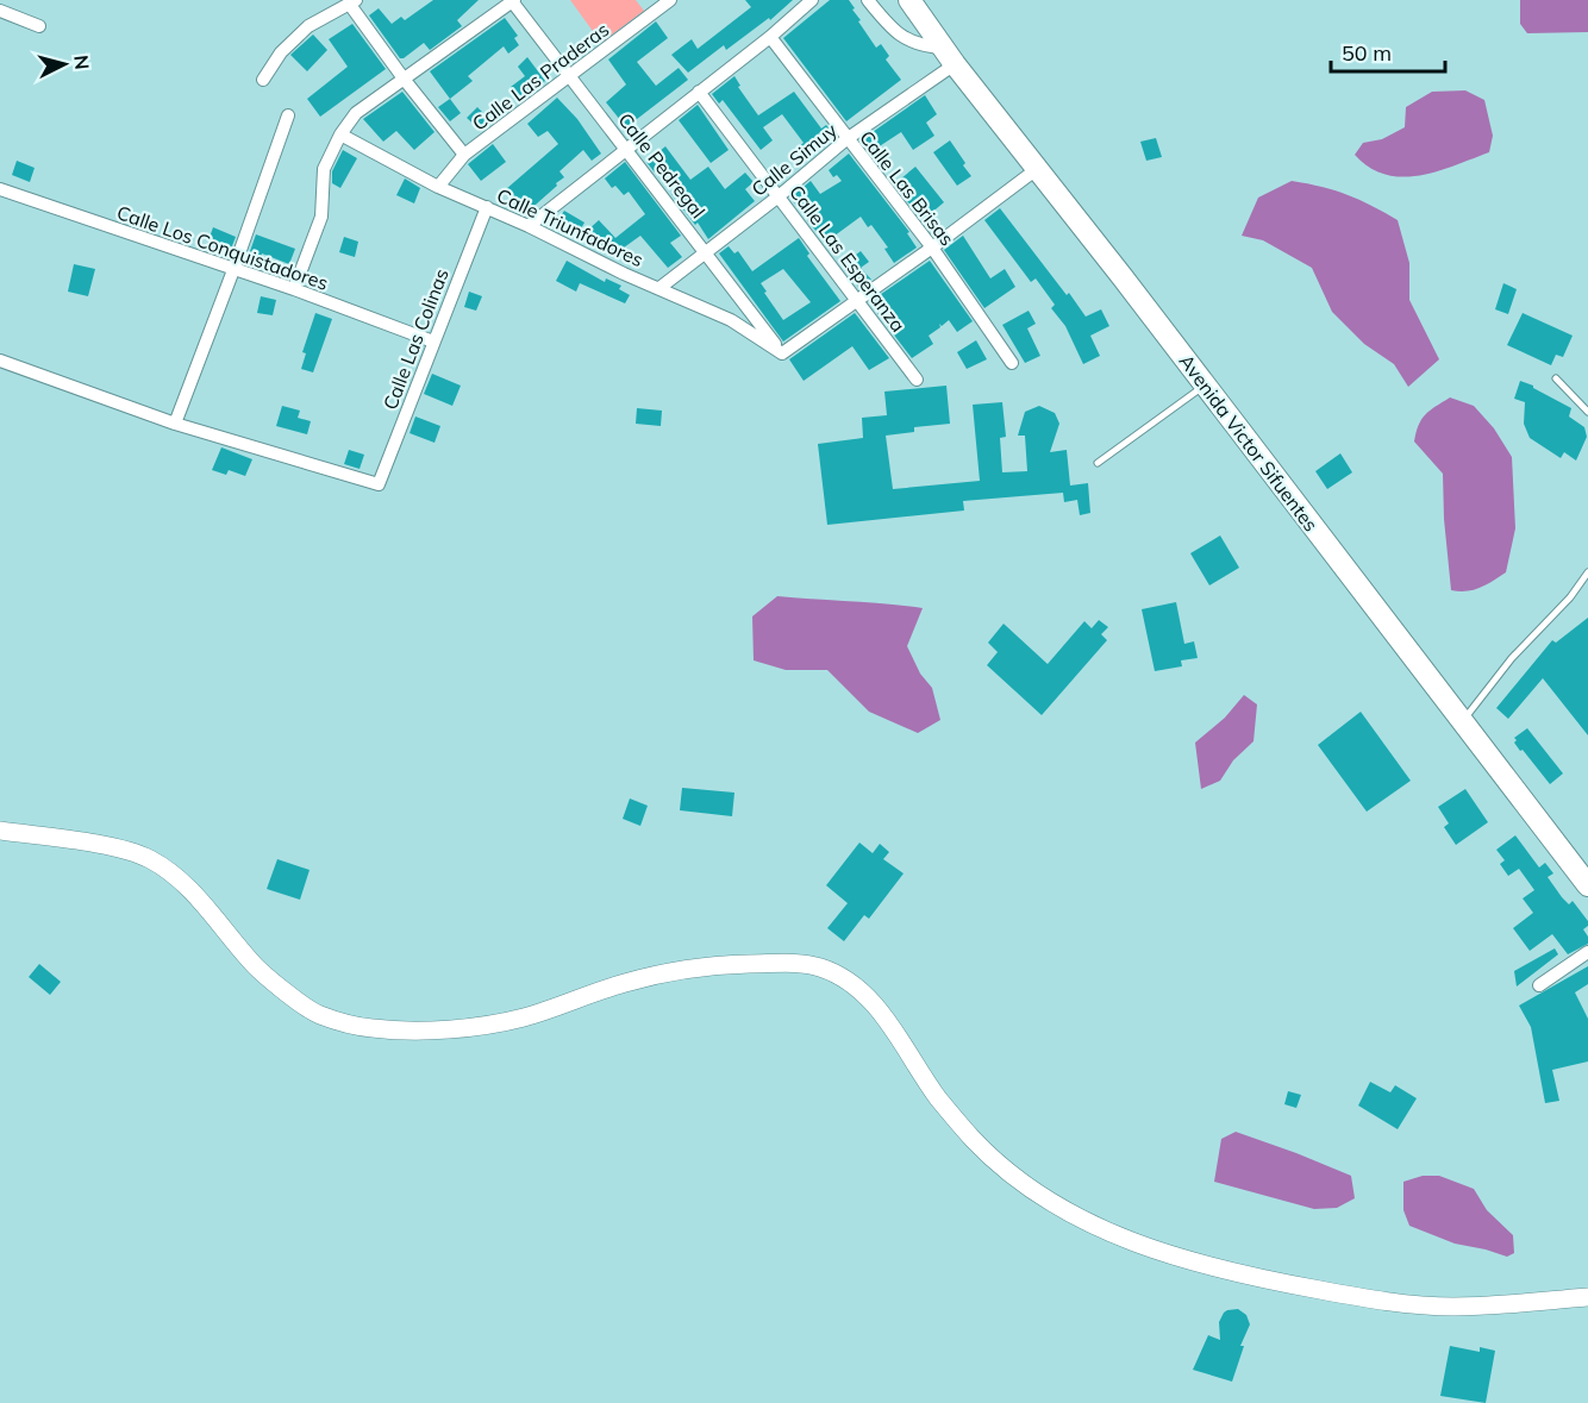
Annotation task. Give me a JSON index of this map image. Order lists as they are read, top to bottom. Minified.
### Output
{"streets":{"highway":["Avenida Victor Sifuentes"],"street":["Calle Las Praderas","Calle Simuy","Calle Pedregal","Calle Las Brisas","Calle Triunfadores","Calle Los Conquistadores","Calle Las Esperanza","Calle Las Colinas"]},"crossings":[["Calle Las Praderas","Calle Pedregal"],["Calle Las Praderas","Calle Triunfadores"],["Calle Simuy","Calle Pedregal"],["Calle Simuy","Calle Las Brisas"],["Calle Simuy","Calle Triunfadores"],["Calle Simuy","Calle Las Esperanza"],["Calle Simuy","Avenida Victor Sifuentes"],["Calle Pedregal","Calle Triunfadores"],["Calle Triunfadores","Calle Las Colinas"],["Calle Los Conquistadores","Calle Las Colinas"]],"scale_bar":"50 m","north":"right"}
